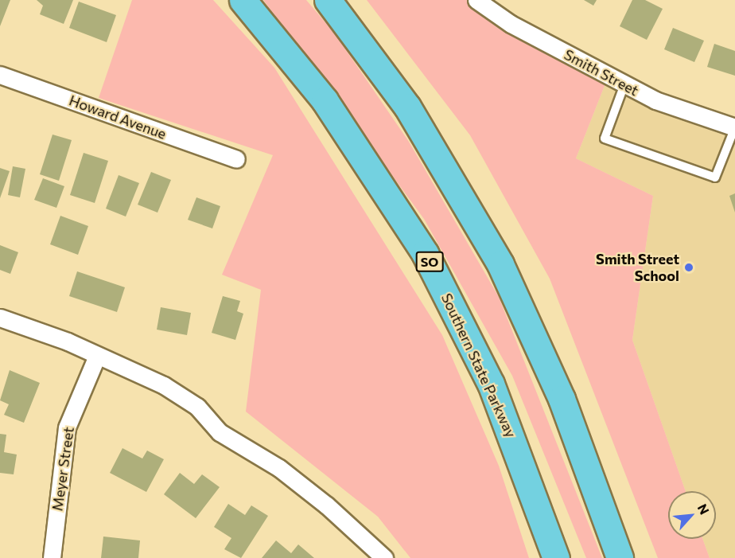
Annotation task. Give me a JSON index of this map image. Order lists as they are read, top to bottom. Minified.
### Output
{"streets":{"highway":["SO","Southern State Parkway"],"street":["Smith Street","Howard Avenue","Meyer Street"]},"places":["Smith Street School"],"north":"top right"}
